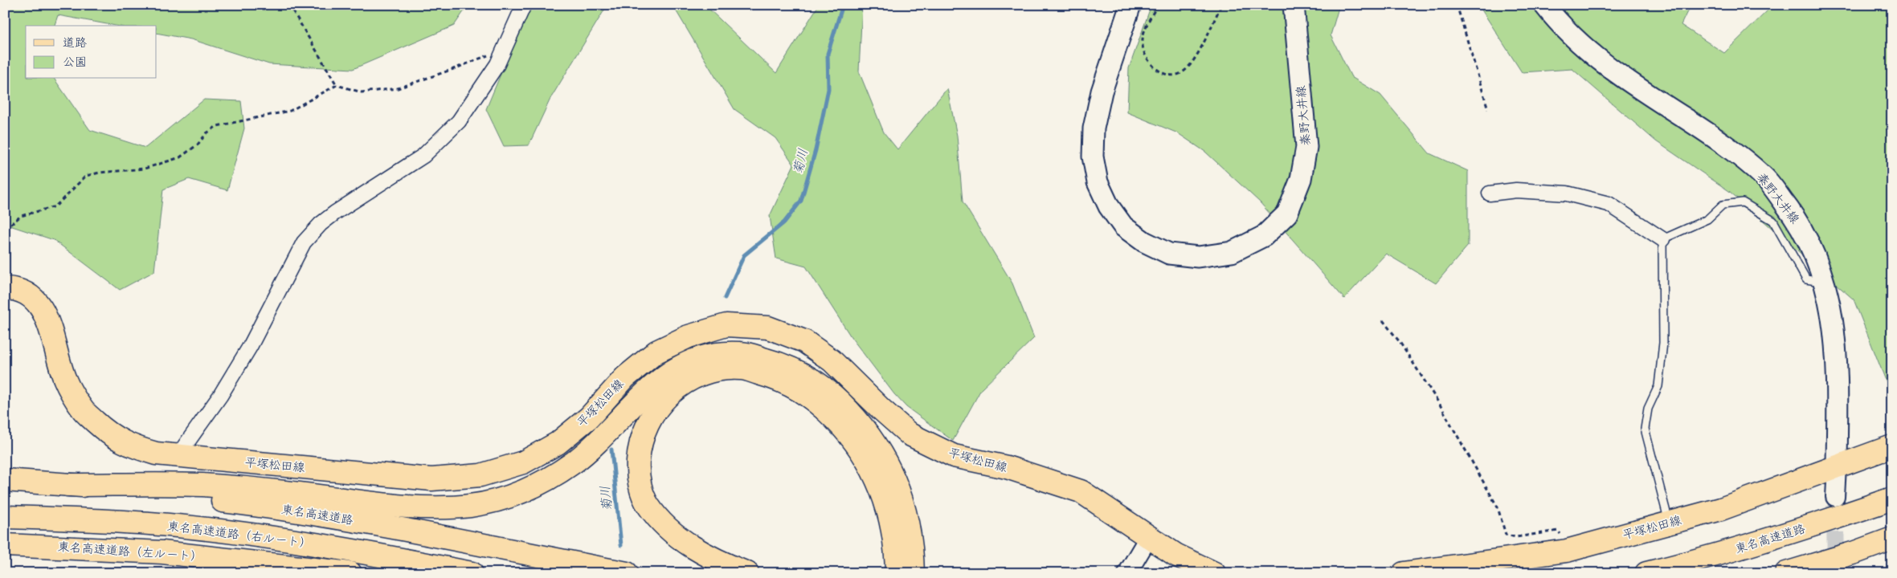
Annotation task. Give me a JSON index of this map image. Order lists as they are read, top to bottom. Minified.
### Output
{"streets":{"main road":["秦野大井線","平塚松田線","東名高速道路","東名高速道路（右ルート）","東名高速道路（左ルート）"]},"crossings":[["秦野大井線","平塚松田線"]],"water":["菊川"],"legend":["道路","公園"]}
